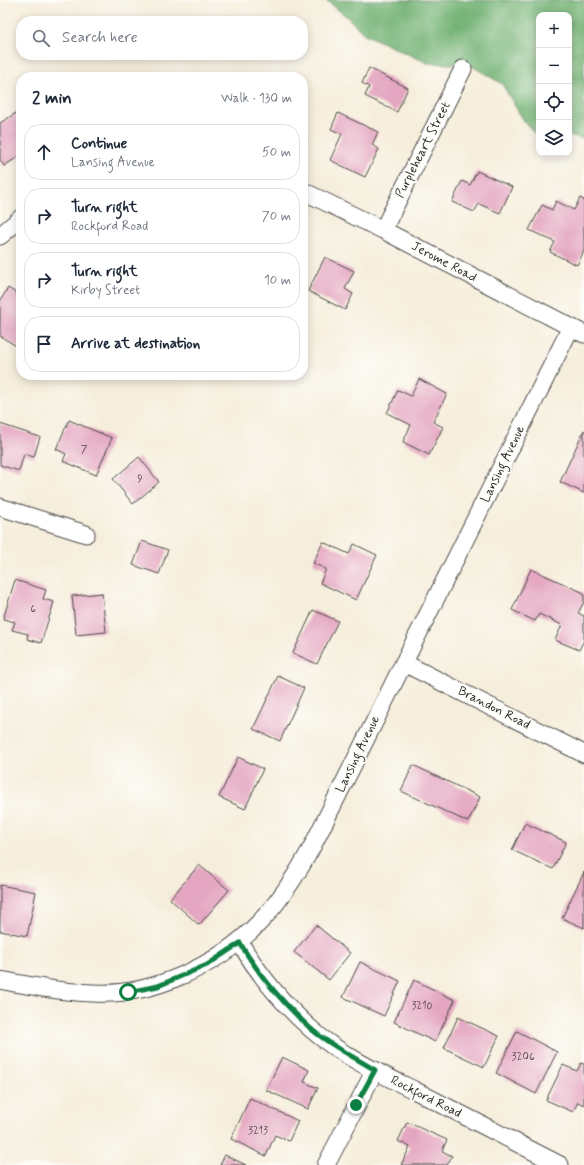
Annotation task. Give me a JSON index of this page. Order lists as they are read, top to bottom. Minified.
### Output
{"streets":{"street":["Purpleheart Street","Jerome Road","Lansing Avenue","Brandon Road","Rockford Road"]},"crossings":[["Purpleheart Street","Jerome Road"],["Jerome Road","Lansing Avenue"],["Lansing Avenue","Brandon Road"],["Lansing Avenue","Rockford Road"]],"house_numbers":["7","9","6","3210","3206","3213"],"page":{"map_buttons":["+","−"],"search":"Search here","heading":["2 min","Walk · 130 m"],"list":[["Continue","Lansing Avenue","50 m"],["Turn right","Rockford Road","70 m"],["Turn right","Kirby Street","10 m"],"Arrive at destination"]}}
